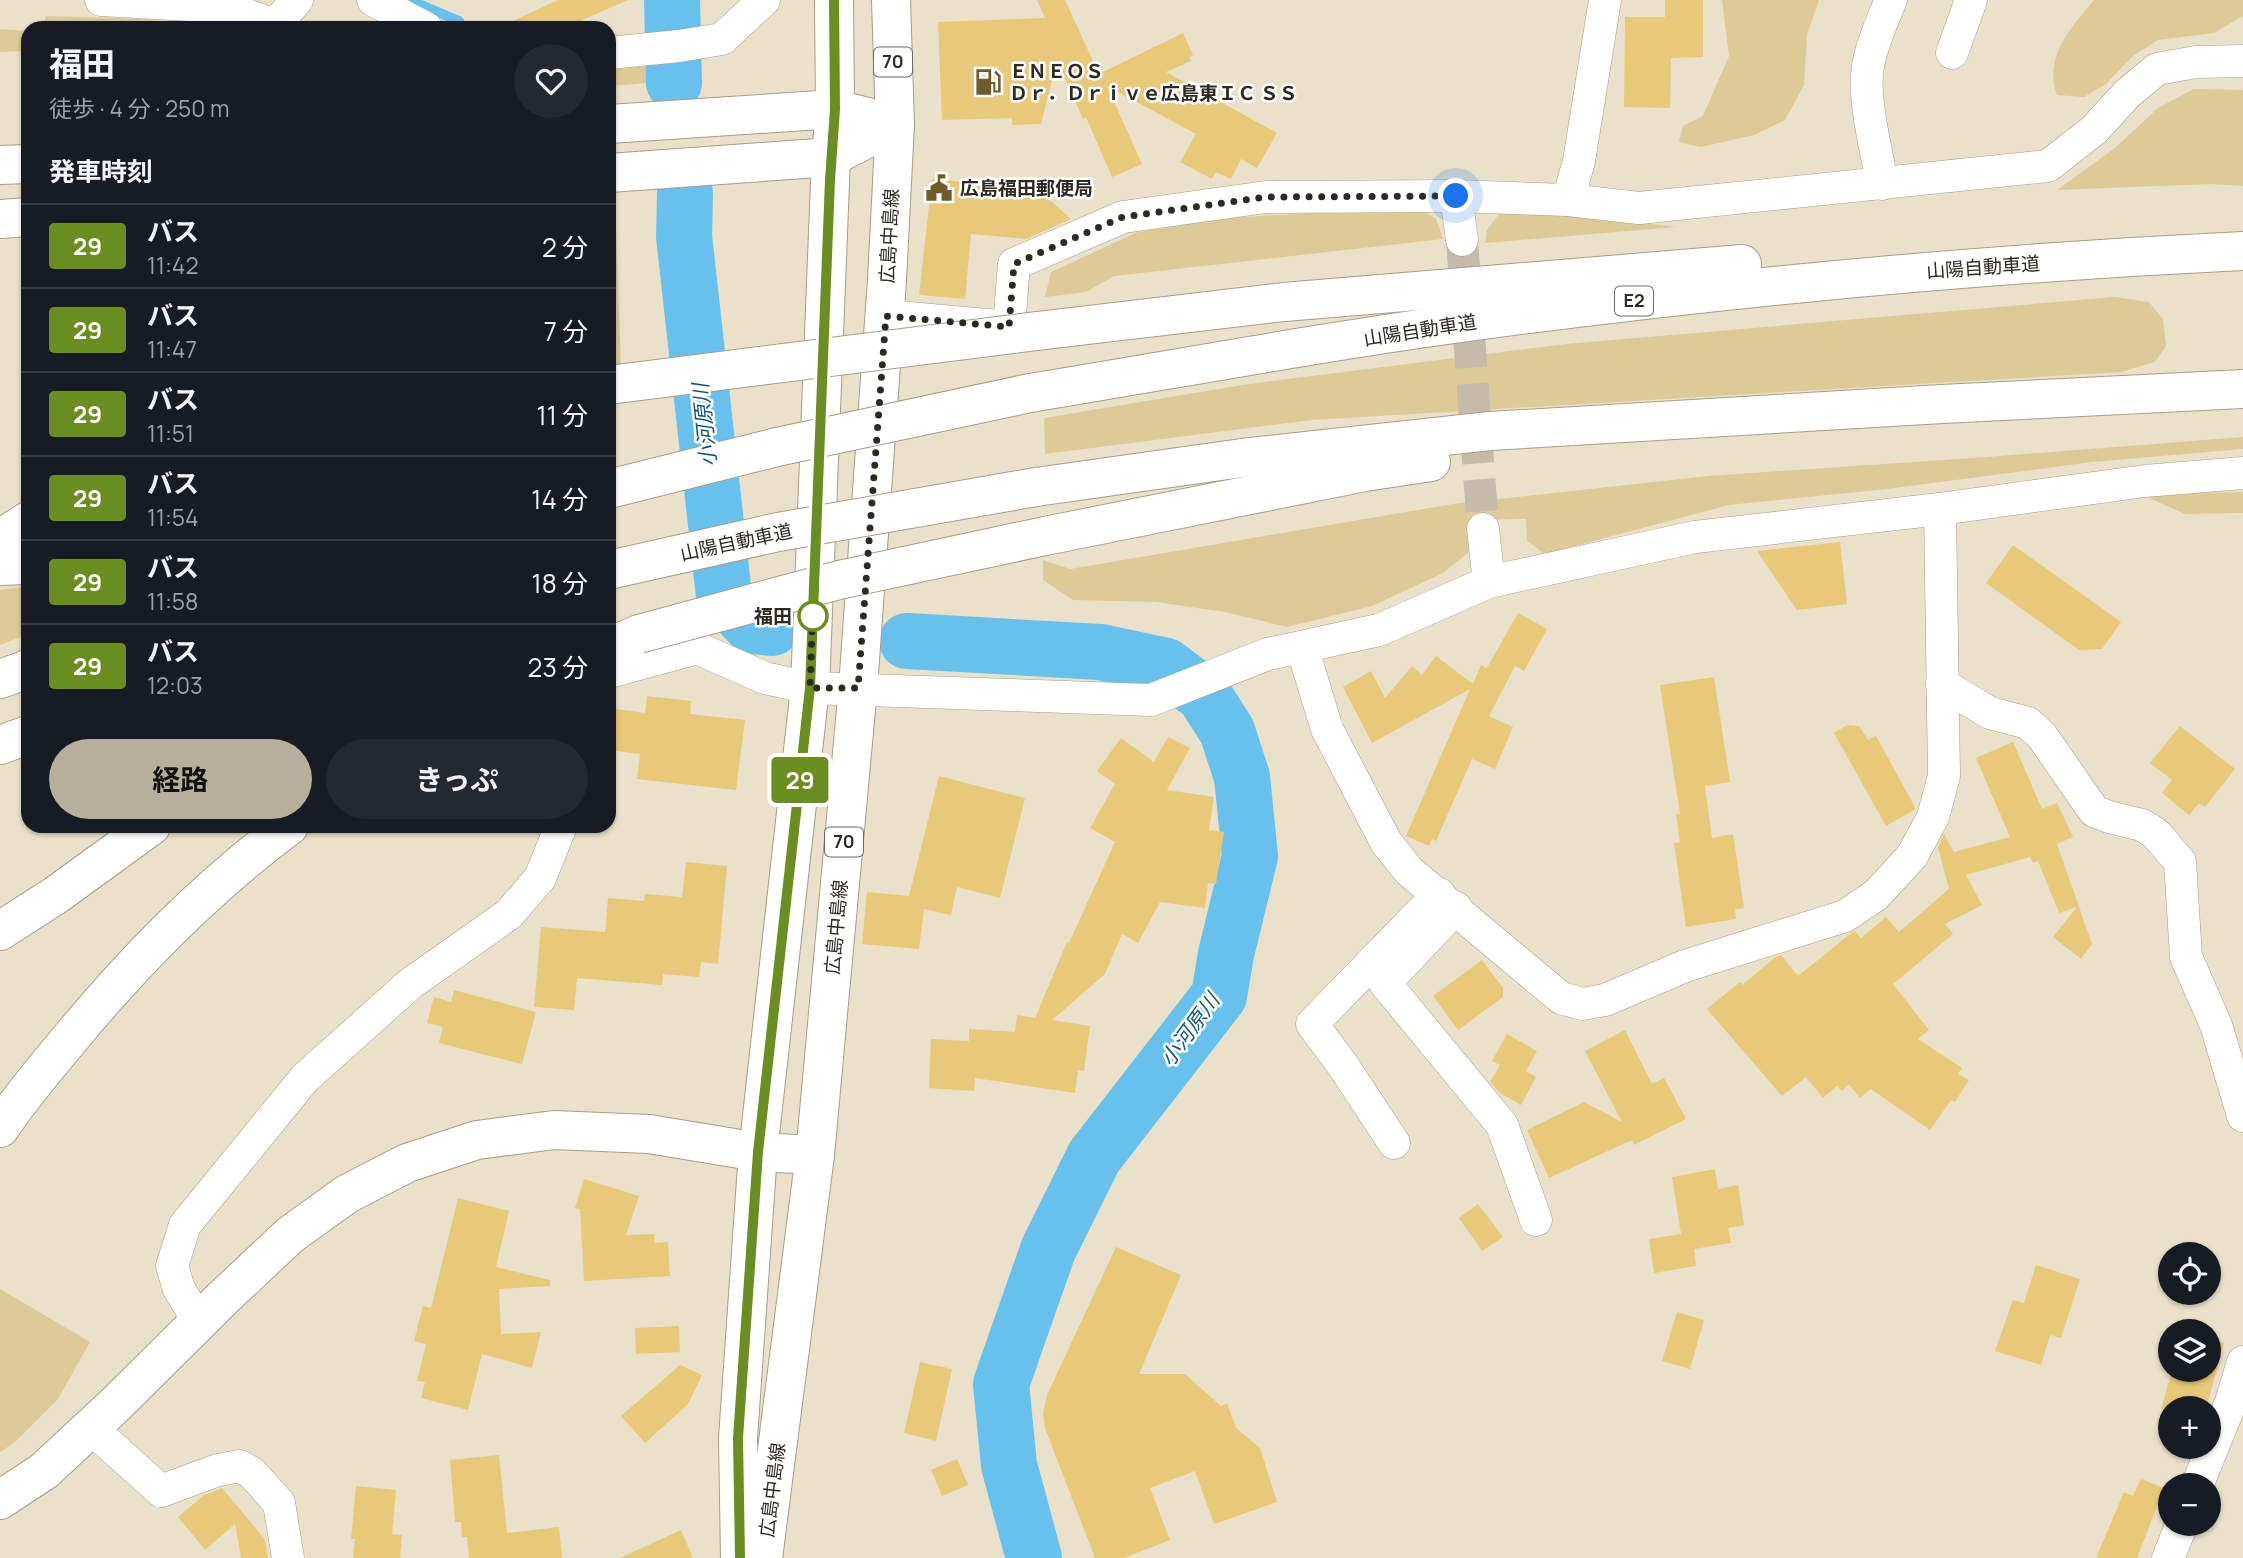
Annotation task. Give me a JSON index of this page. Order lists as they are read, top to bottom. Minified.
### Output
{"streets":{"main road":["70","広島中島線","山陽自動車道","E2"]},"water":["小河原川"],"places":{"fuel station":["ＥＮＥＯＳ Ｄｒ．Ｄｒｉｖｅ広島東ＩＣ ＳＳ"],"public building":["広島福田郵便局"],"other":["福田"]},"lines":["bus line 29"],"page":{"on_map":"29","heading":[["福田","徒歩 · 4 分 · 250 m"],"発車時刻"],"list":[{"mark":"29","name":"バス","note":"11:42","value":"2 分"},{"mark":"29","name":"バス","note":"11:47","value":"7 分"},{"mark":"29","name":"バス","note":"11:51","value":"11 分"},{"mark":"29","name":"バス","note":"11:54","value":"14 分"},{"mark":"29","name":"バス","note":"11:58","value":"18 分"},{"mark":"29","name":"バス","note":"12:03","value":"23 分"}],"buttons":["経路","きっぷ"],"map_buttons":["+","−"]}}
